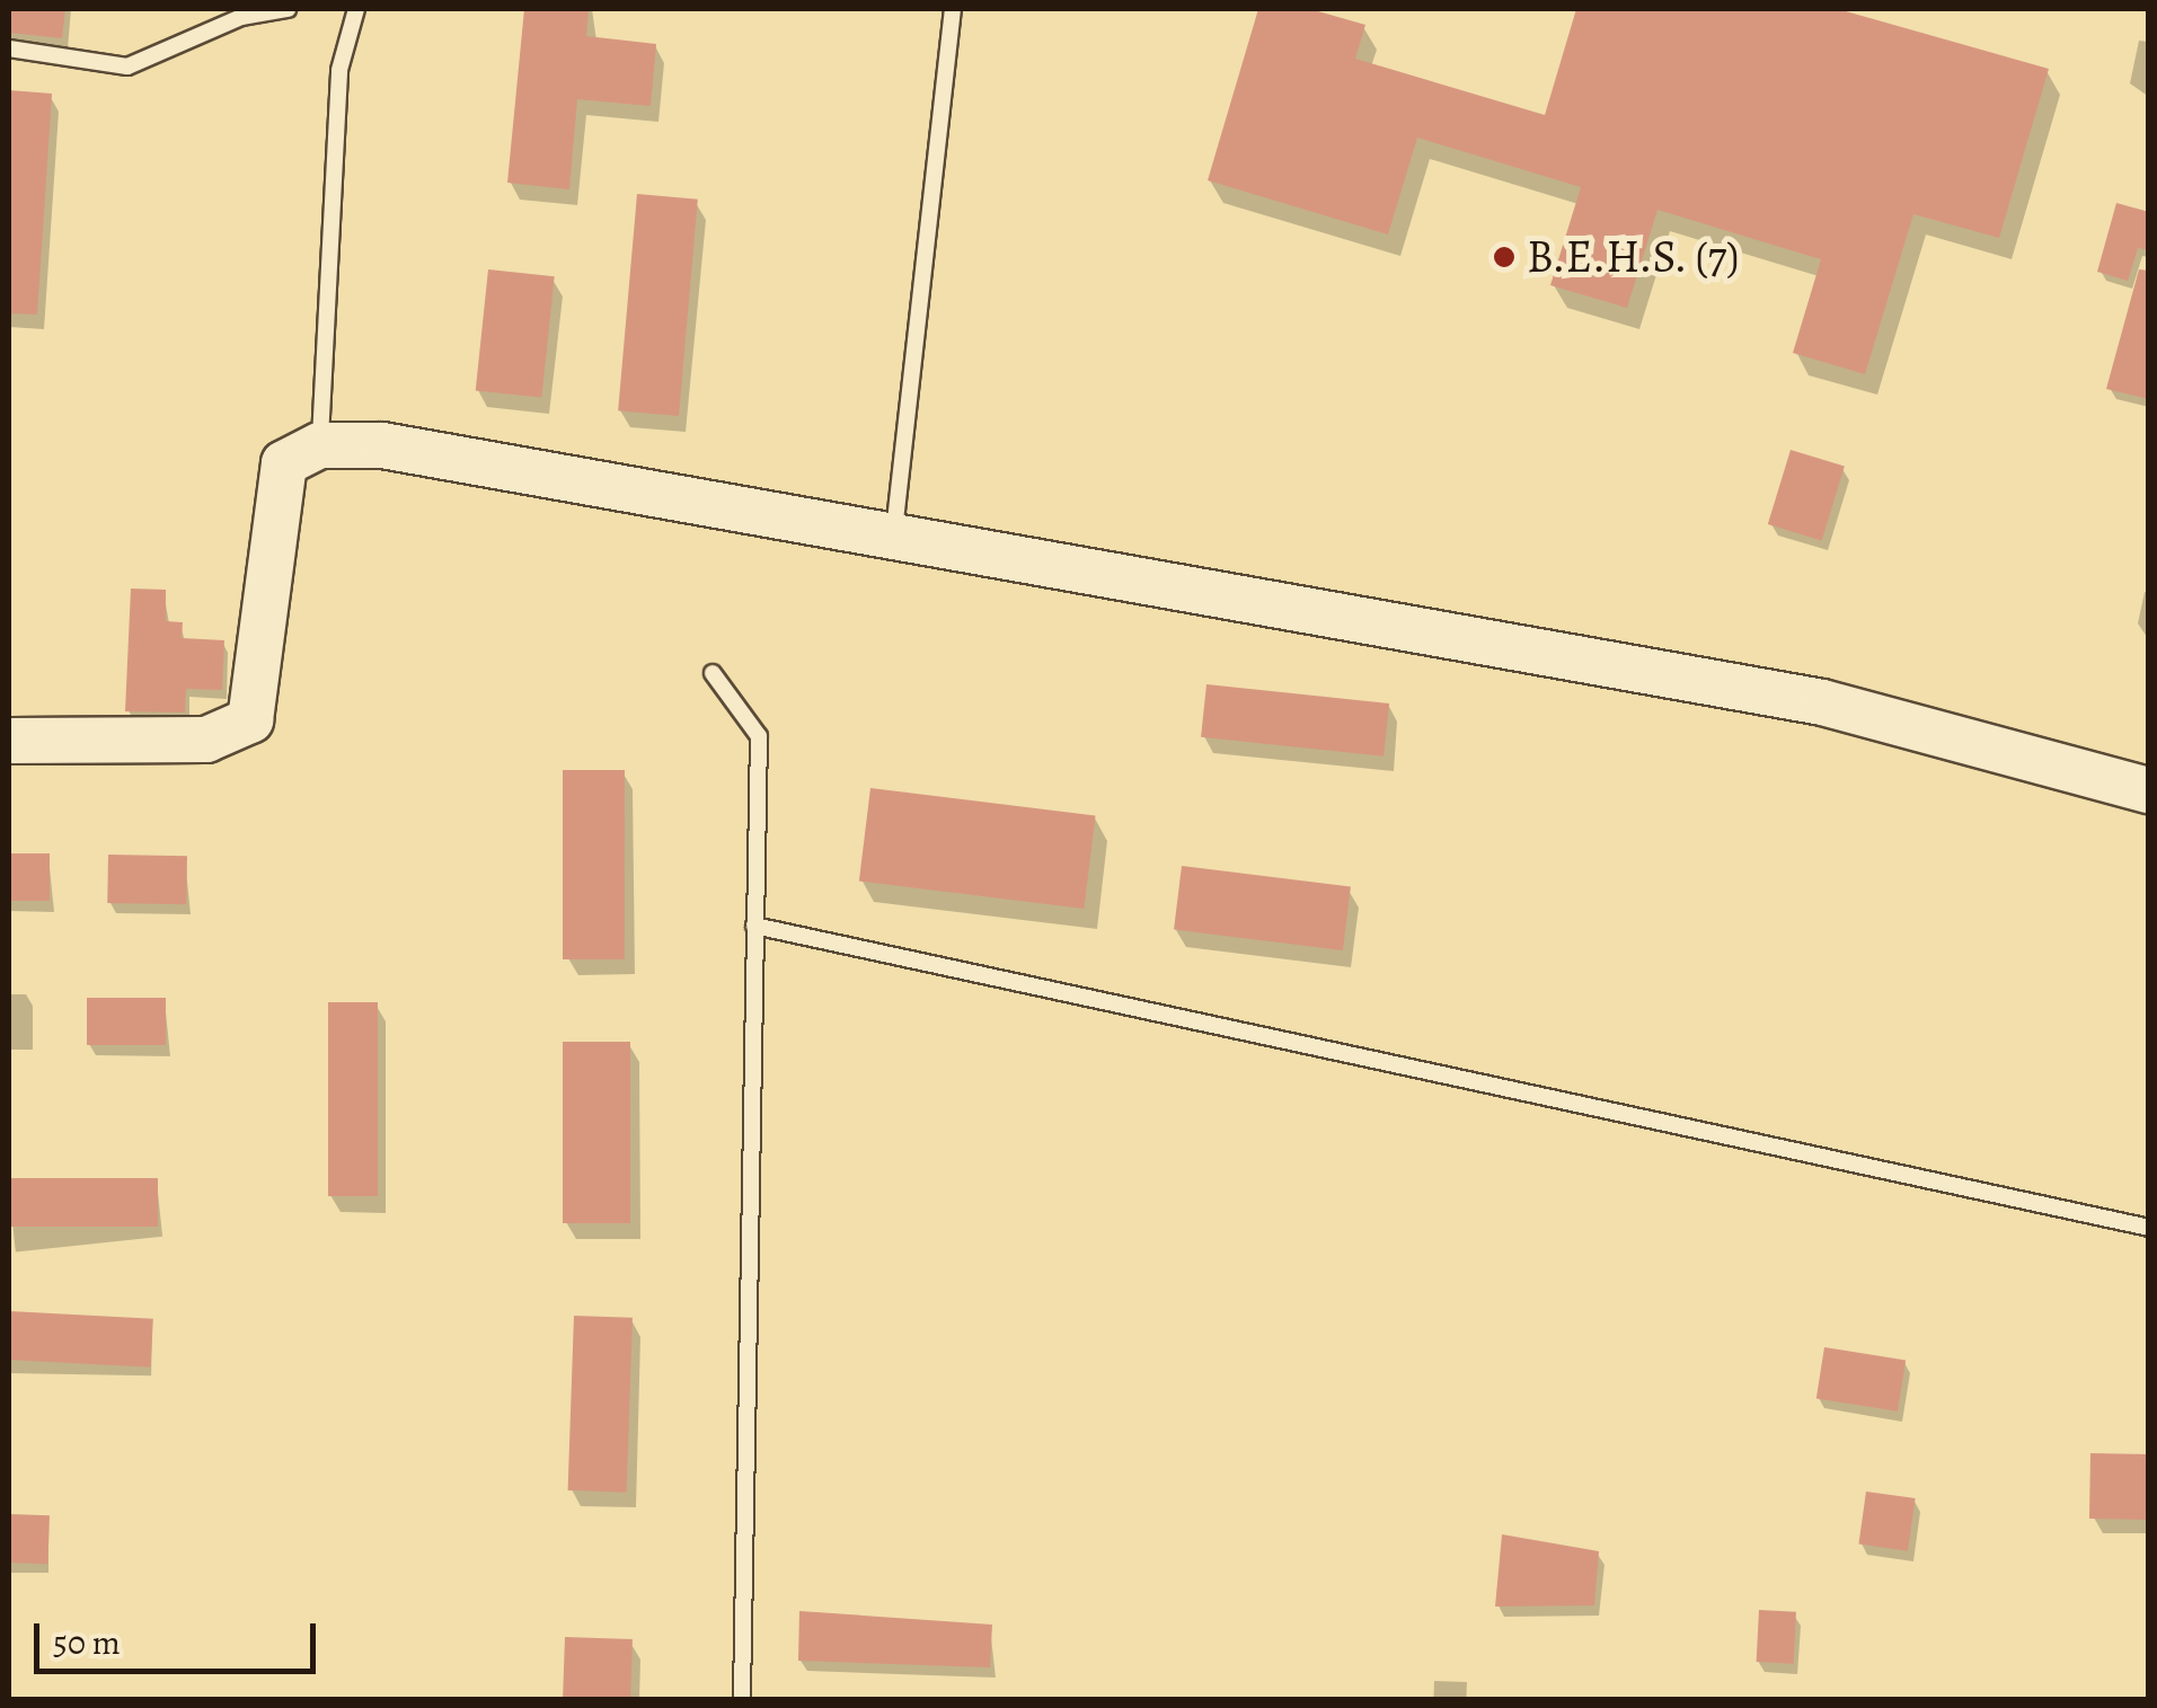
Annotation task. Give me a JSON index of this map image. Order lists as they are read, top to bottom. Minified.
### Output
{"places":["B.E.H.S. (7)"],"scale_bar":"50 m"}
